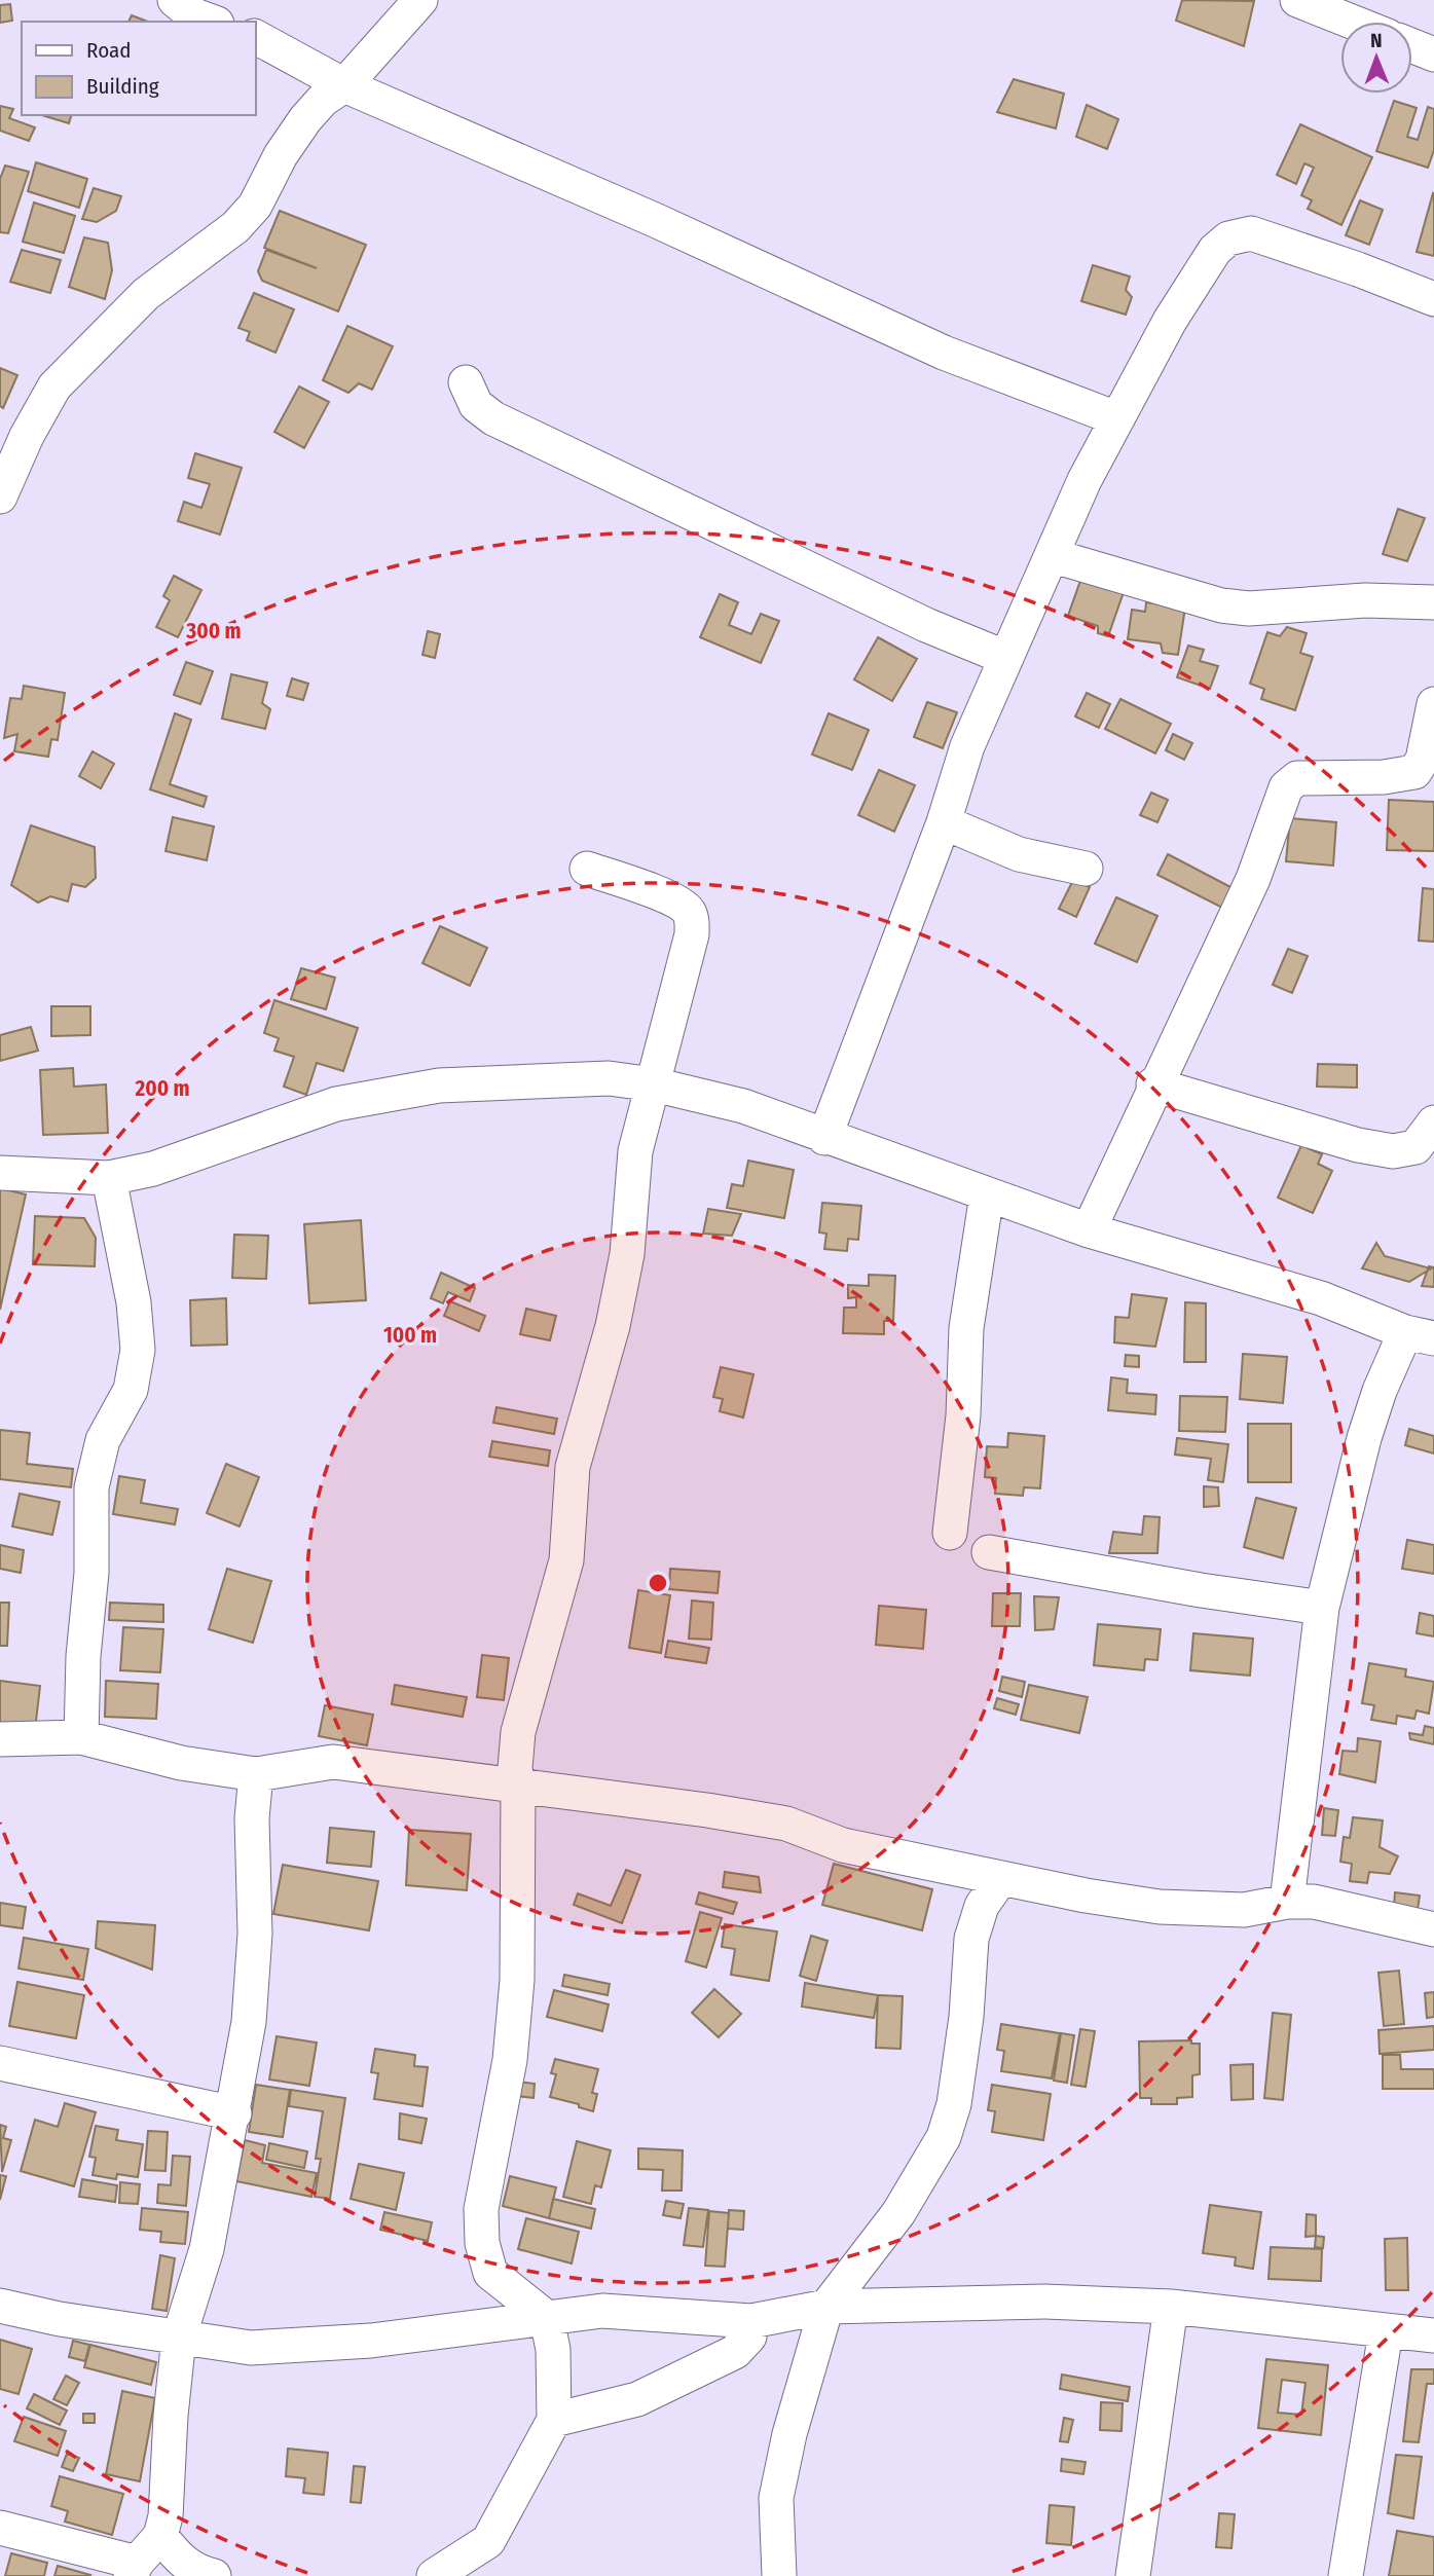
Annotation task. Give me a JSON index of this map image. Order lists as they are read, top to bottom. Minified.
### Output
{"legend":["Road","Building"],"north":"top","rings":["300 m","200 m","100 m"]}
